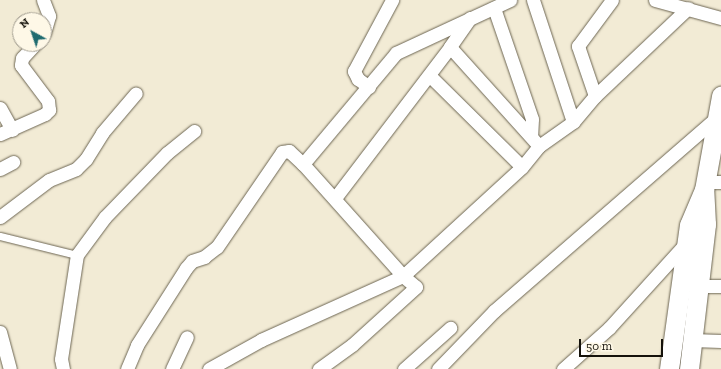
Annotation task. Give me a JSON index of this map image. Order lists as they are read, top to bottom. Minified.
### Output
{"scale_bar":"50 m","north":"top left"}
